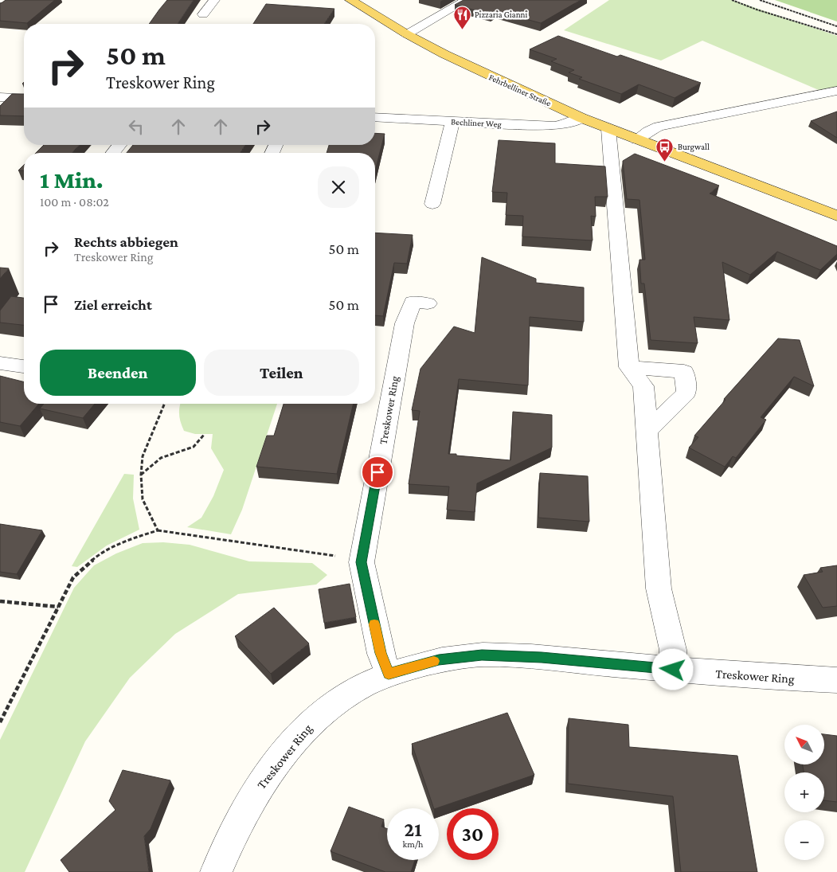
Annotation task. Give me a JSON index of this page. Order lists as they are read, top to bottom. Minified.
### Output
{"streets":{"main road":["Fehrbelliner Straße"],"street":["Bechliner Weg","Treskower Ring"]},"crossings":[["Fehrbelliner Straße","Bechliner Weg"]],"places":{"restaurant":["Pizzaria Gianni"],"bus stop":["Burgwall"]},"north":"top left","page":{"turn":["50 m","Treskower Ring"],"heading":["1 Min.","100 m · 08:02"],"list":[{"name":"Rechts abbiegen","note":"Treskower Ring","value":"50 m"},{"name":"Ziel erreicht","value":"50 m"}],"buttons":["Beenden","Teilen"],"map_buttons":["+","−"],"speed":"21 km/h","limit":"30"}}
